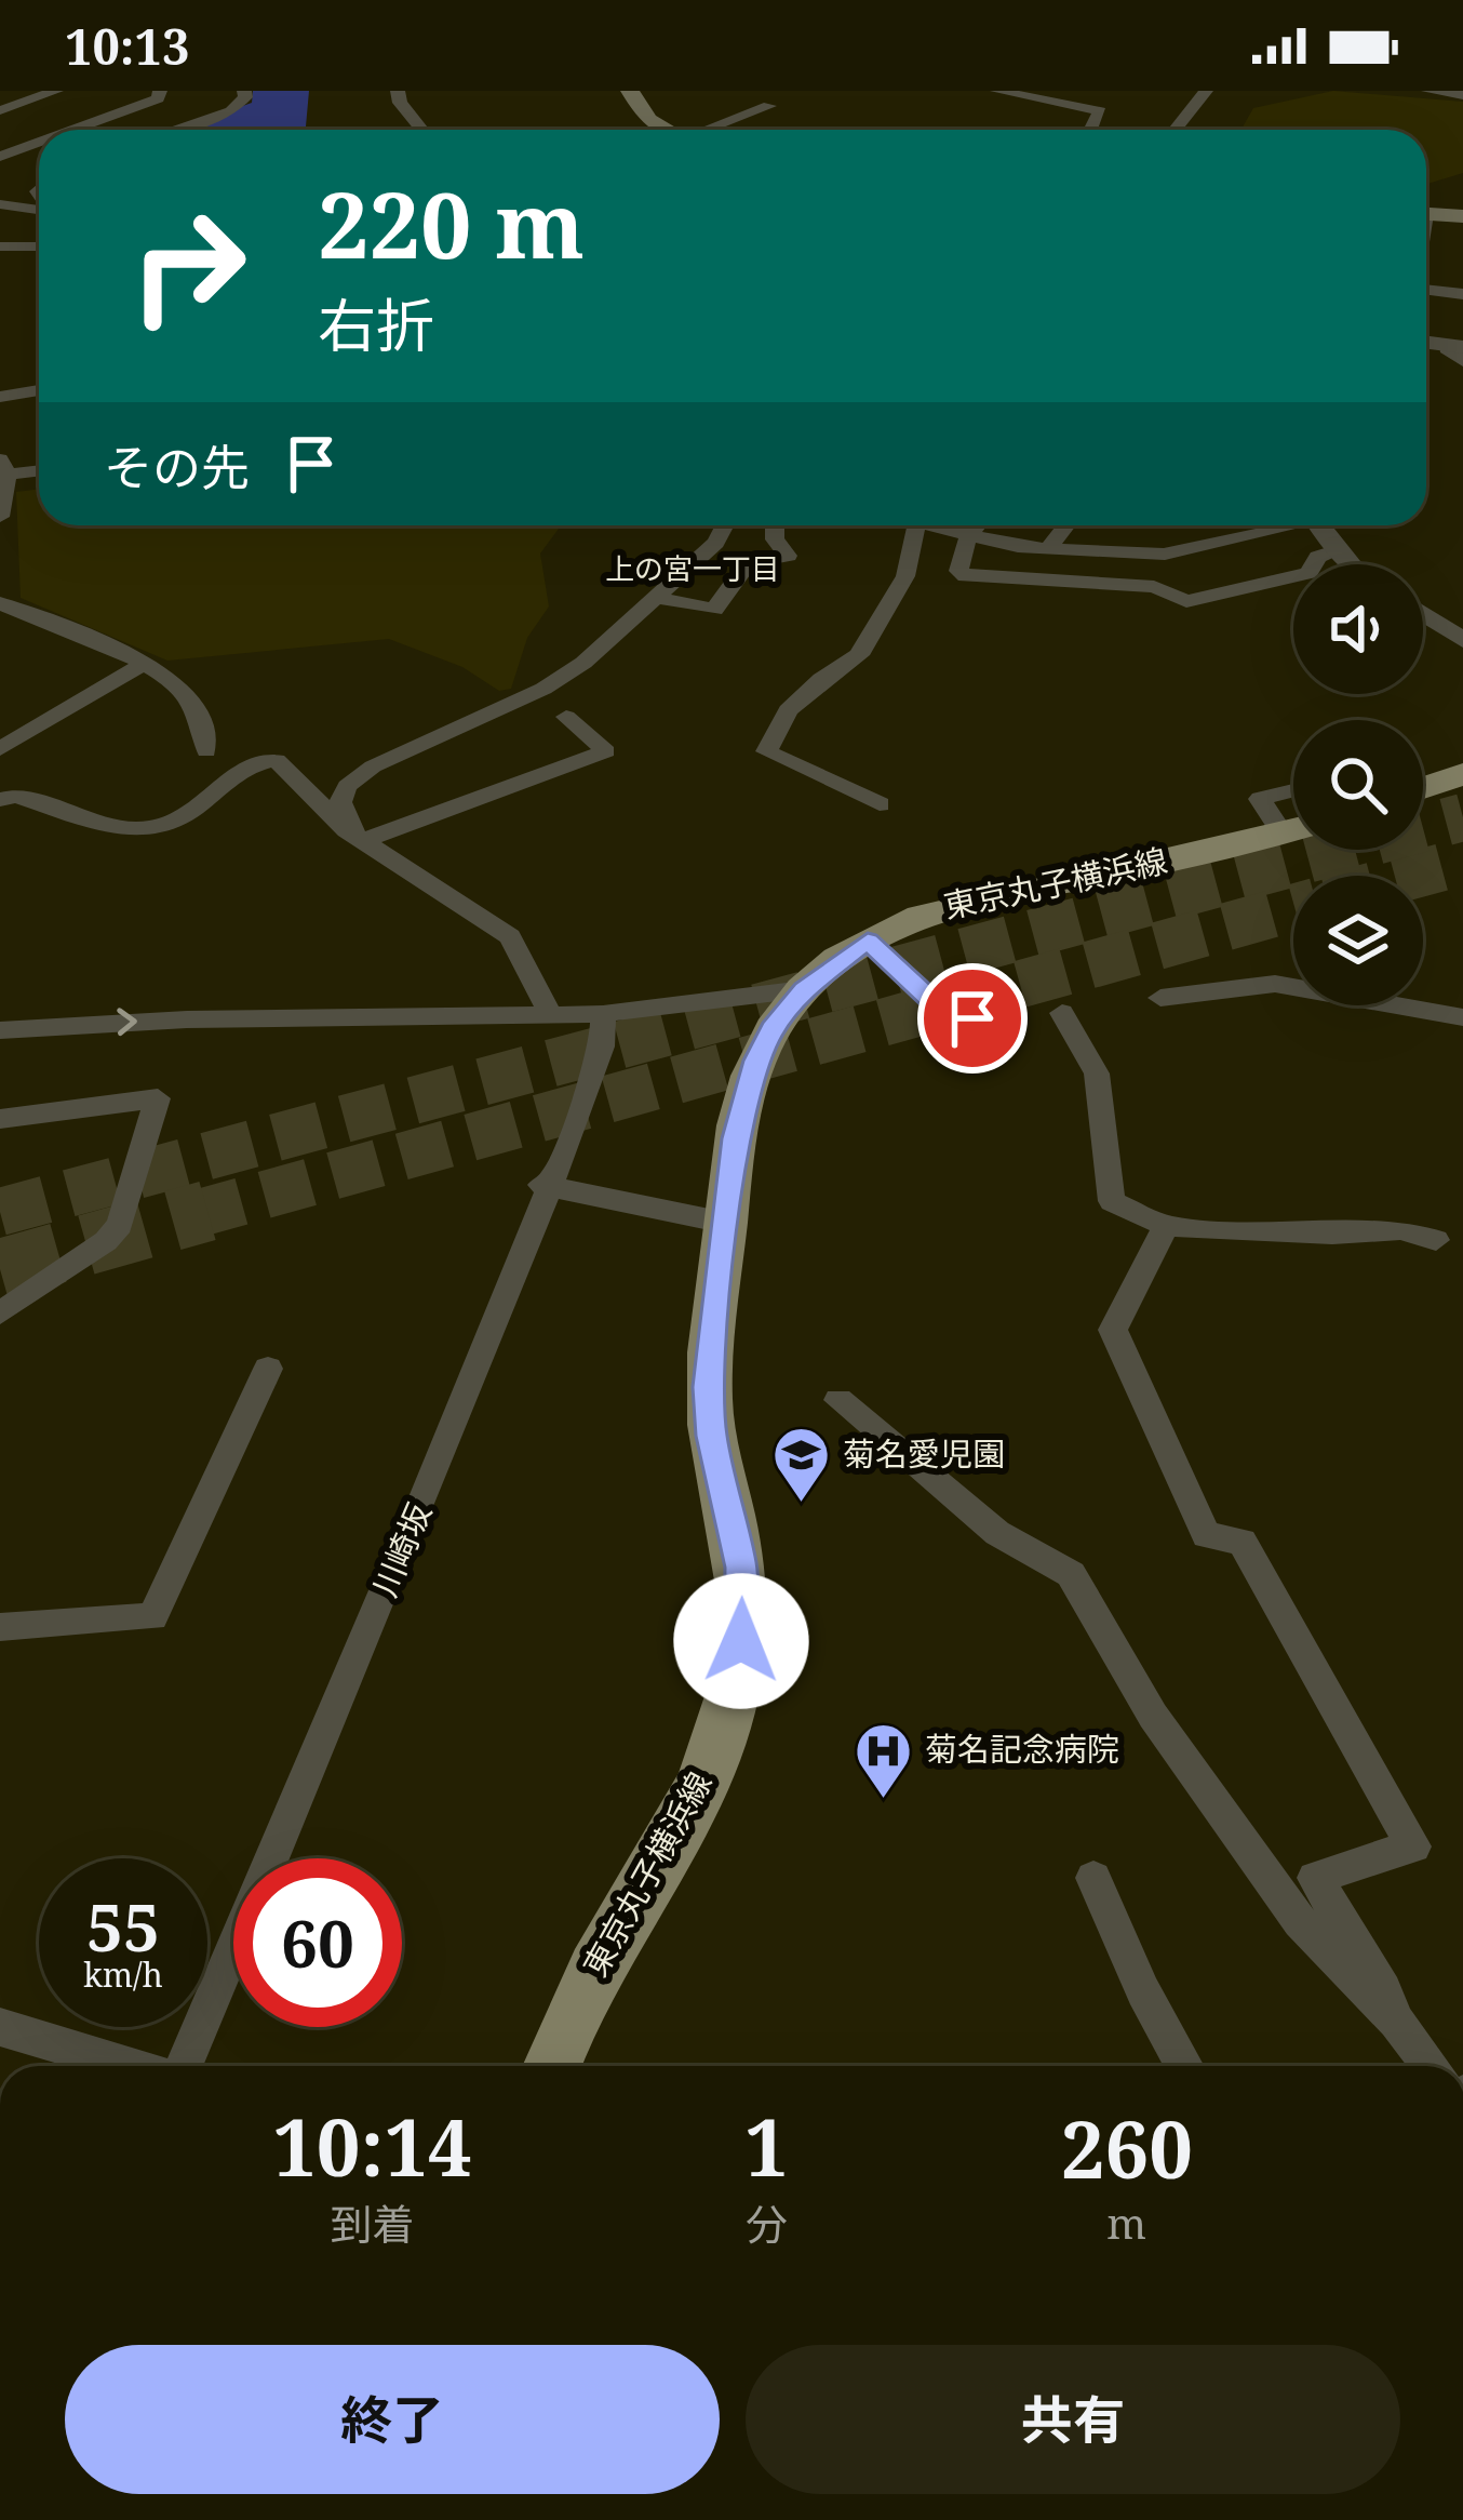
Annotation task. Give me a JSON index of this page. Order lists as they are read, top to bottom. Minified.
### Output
{"streets":{"main road":["東京丸子横浜線"],"street":["川崎坂"]},"districts":["上の宮一丁目"],"places":{"school or university":["菊名愛児園"],"hospital":["菊名記念病院"]},"page":{"status":"10:13","turn":["220 m","右折"],"then":"その先","speed":"55 km/h","limit":"60","eta":["10:14","到着","1","分","260","m"],"buttons":["終了","共有"]}}
